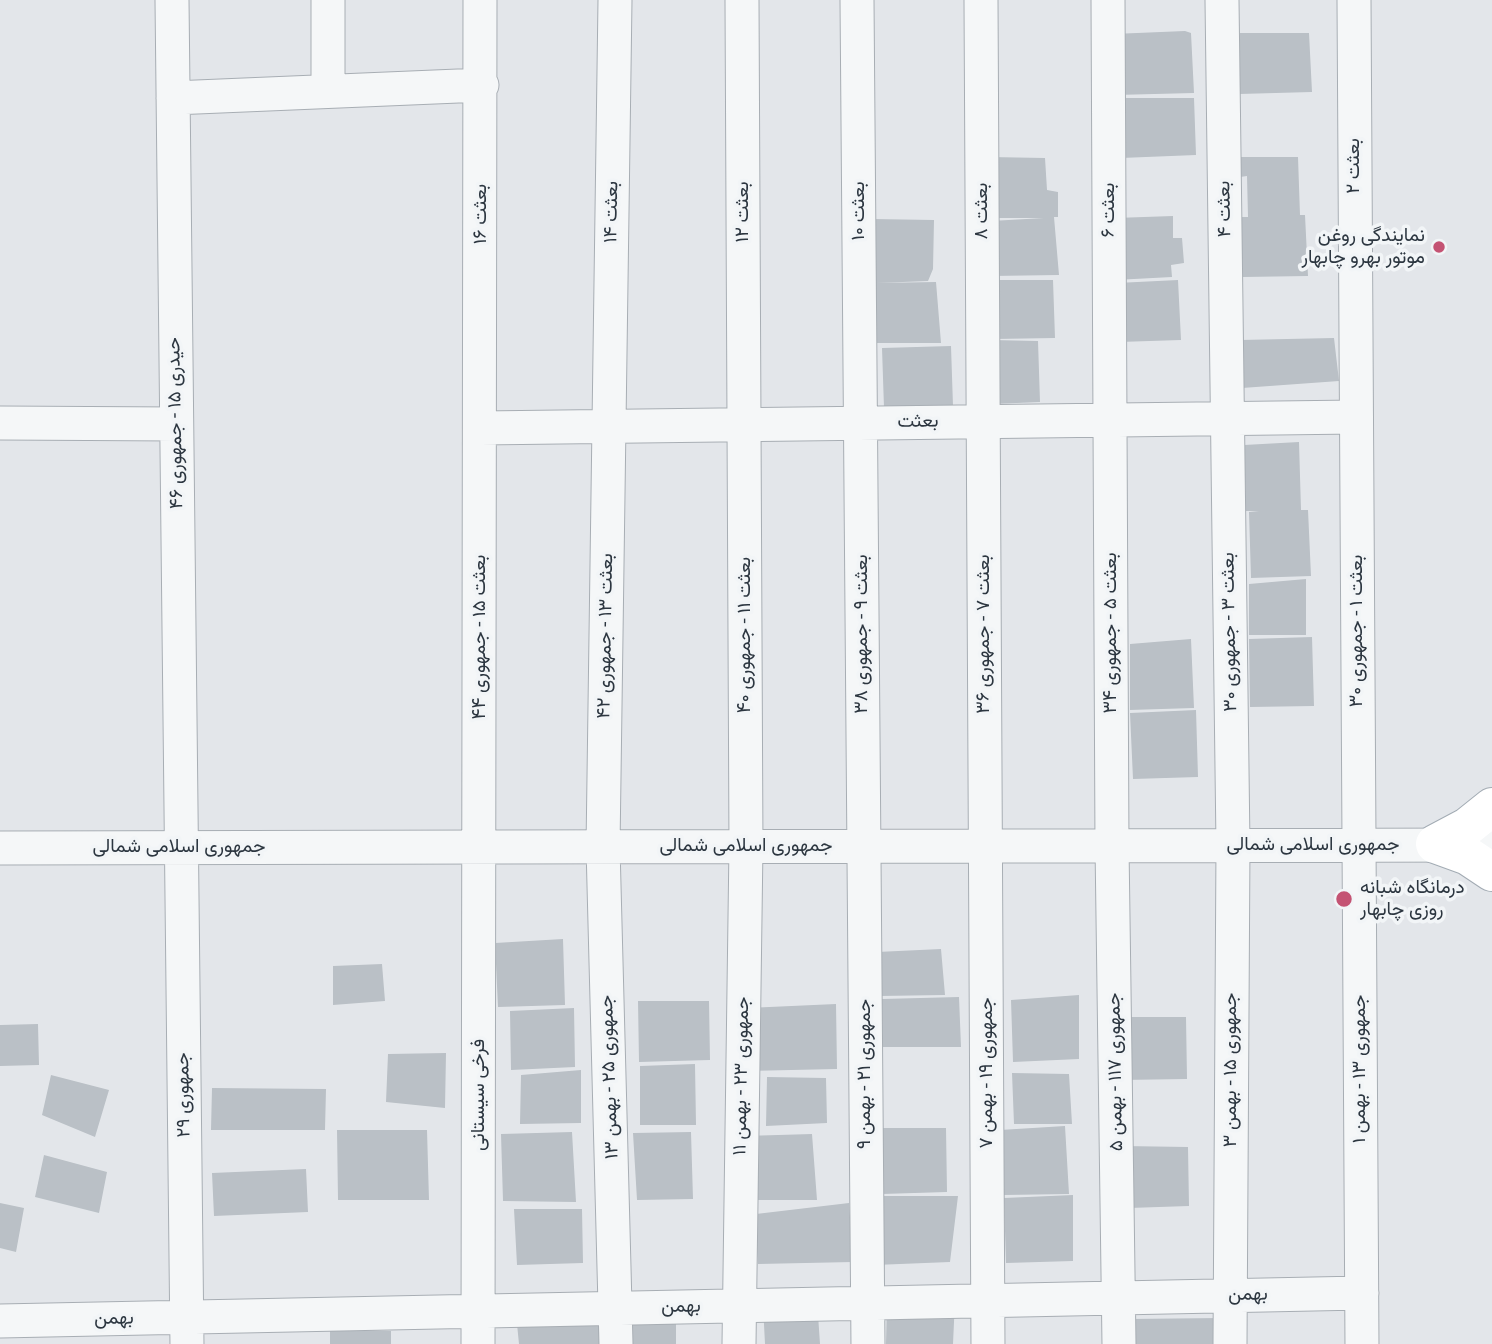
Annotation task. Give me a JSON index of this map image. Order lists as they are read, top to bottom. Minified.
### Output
{"streets":{"street":["بعثت ۲","بعثت ۴","بعثت ۶","بعثت ۱۰","بعثت ۸","بعثت ۱۴","بعثت ۱۲","بعثت ۱۶","بعثت","حیدری ۱۵ - جمهوری ۴۶","بعثت ۱ - جمهوری ۳۰","بعثت ۳ - جمهوری ۳۰","بعثت ۵ - جمهوری ۳۴","بعثت ۹ - جمهوری ۳۸","بعثت ۷ - جمهوری ۳۶","بعثت ۱۱ - جمهوری ۴۰","بعثت ۱۳ - جمهوری ۴۲","بعثت ۱۵ - جمهوری ۴۴","جمهوری اسلامی شمالی","جمهوری ۱۳ - بهمن ۱","جمهوری ۱۵ - بهمن ۳","جمهوری ۱۱۷ - بهمن ۵","جمهوری ۱۹ - بهمن ۷","جمهوری ۲۱ - بهمن ۹","جمهوری ۲۳ - بهمن ۱۱","جمهوری ۲۵ - بهمن ۱۳","جمهوری ۲۹","فرخی سیستانی","بهمن"]},"crossings":[["بعثت ۲","بعثت"],["بعثت ۲","بعثت ۱ - جمهوری ۳۰"],["بعثت ۴","بعثت"],["بعثت ۴","بعثت ۳ - جمهوری ۳۰"],["بعثت ۶","بعثت"],["بعثت ۶","بعثت ۵ - جمهوری ۳۴"],["بعثت ۱۰","بعثت"],["بعثت ۱۰","بعثت ۹ - جمهوری ۳۸"],["بعثت ۸","بعثت"],["بعثت ۸","بعثت ۷ - جمهوری ۳۶"],["بعثت ۱۴","بعثت"],["بعثت ۱۴","بعثت ۱۳ - جمهوری ۴۲"],["بعثت ۱۲","بعثت"],["بعثت ۱۲","بعثت ۱۱ - جمهوری ۴۰"],["بعثت ۱۶","بعثت"],["بعثت ۱۶","بعثت ۱۵ - جمهوری ۴۴"],["بعثت","بعثت ۱ - جمهوری ۳۰"],["بعثت","بعثت ۳ - جمهوری ۳۰"],["بعثت","بعثت ۵ - جمهوری ۳۴"],["بعثت","بعثت ۹ - جمهوری ۳۸"],["بعثت","بعثت ۷ - جمهوری ۳۶"],["بعثت","بعثت ۱۱ - جمهوری ۴۰"],["بعثت","بعثت ۱۳ - جمهوری ۴۲"],["بعثت","بعثت ۱۵ - جمهوری ۴۴"],["حیدری ۱۵ - جمهوری ۴۶","جمهوری اسلامی شمالی"],["حیدری ۱۵ - جمهوری ۴۶","جمهوری ۲۹"],["بعثت ۱ - جمهوری ۳۰","جمهوری اسلامی شمالی"],["بعثت ۱ - جمهوری ۳۰","جمهوری ۱۳ - بهمن ۱"],["بعثت ۳ - جمهوری ۳۰","جمهوری اسلامی شمالی"],["بعثت ۳ - جمهوری ۳۰","جمهوری ۱۵ - بهمن ۳"],["بعثت ۵ - جمهوری ۳۴","جمهوری اسلامی شمالی"],["بعثت ۵ - جمهوری ۳۴","جمهوری ۱۱۷ - بهمن ۵"],["بعثت ۹ - جمهوری ۳۸","جمهوری اسلامی شمالی"],["بعثت ۹ - جمهوری ۳۸","جمهوری ۲۱ - بهمن ۹"],["بعثت ۷ - جمهوری ۳۶","جمهوری اسلامی شمالی"],["بعثت ۷ - جمهوری ۳۶","جمهوری ۱۹ - بهمن ۷"],["بعثت ۱۱ - جمهوری ۴۰","جمهوری اسلامی شمالی"],["بعثت ۱۱ - جمهوری ۴۰","جمهوری ۲۳ - بهمن ۱۱"],["بعثت ۱۳ - جمهوری ۴۲","جمهوری اسلامی شمالی"],["بعثت ۱۳ - جمهوری ۴۲","جمهوری ۲۵ - بهمن ۱۳"],["بعثت ۱۵ - جمهوری ۴۴","جمهوری اسلامی شمالی"],["بعثت ۱۵ - جمهوری ۴۴","فرخی سیستانی"],["جمهوری اسلامی شمالی","جمهوری ۱۳ - بهمن ۱"],["جمهوری اسلامی شمالی","جمهوری ۱۵ - بهمن ۳"],["جمهوری اسلامی شمالی","جمهوری ۱۱۷ - بهمن ۵"],["جمهوری اسلامی شمالی","جمهوری ۱۹ - بهمن ۷"],["جمهوری اسلامی شمالی","جمهوری ۲۱ - بهمن ۹"],["جمهوری اسلامی شمالی","جمهوری ۲۳ - بهمن ۱۱"],["جمهوری اسلامی شمالی","جمهوری ۲۵ - بهمن ۱۳"],["جمهوری اسلامی شمالی","جمهوری ۲۹"],["جمهوری اسلامی شمالی","فرخی سیستانی"],["جمهوری ۱۳ - بهمن ۱","بهمن"],["جمهوری ۱۵ - بهمن ۳","بهمن"],["جمهوری ۱۱۷ - بهمن ۵","بهمن"],["جمهوری ۱۹ - بهمن ۷","بهمن"],["جمهوری ۲۱ - بهمن ۹","بهمن"],["جمهوری ۲۳ - بهمن ۱۱","بهمن"],["جمهوری ۲۵ - بهمن ۱۳","بهمن"],["جمهوری ۲۹","بهمن"],["فرخی سیستانی","بهمن"]],"places":["نمایندگی روغن موتور بهرو چابهار","درمانگاه شبانه روزی چابهار"]}
